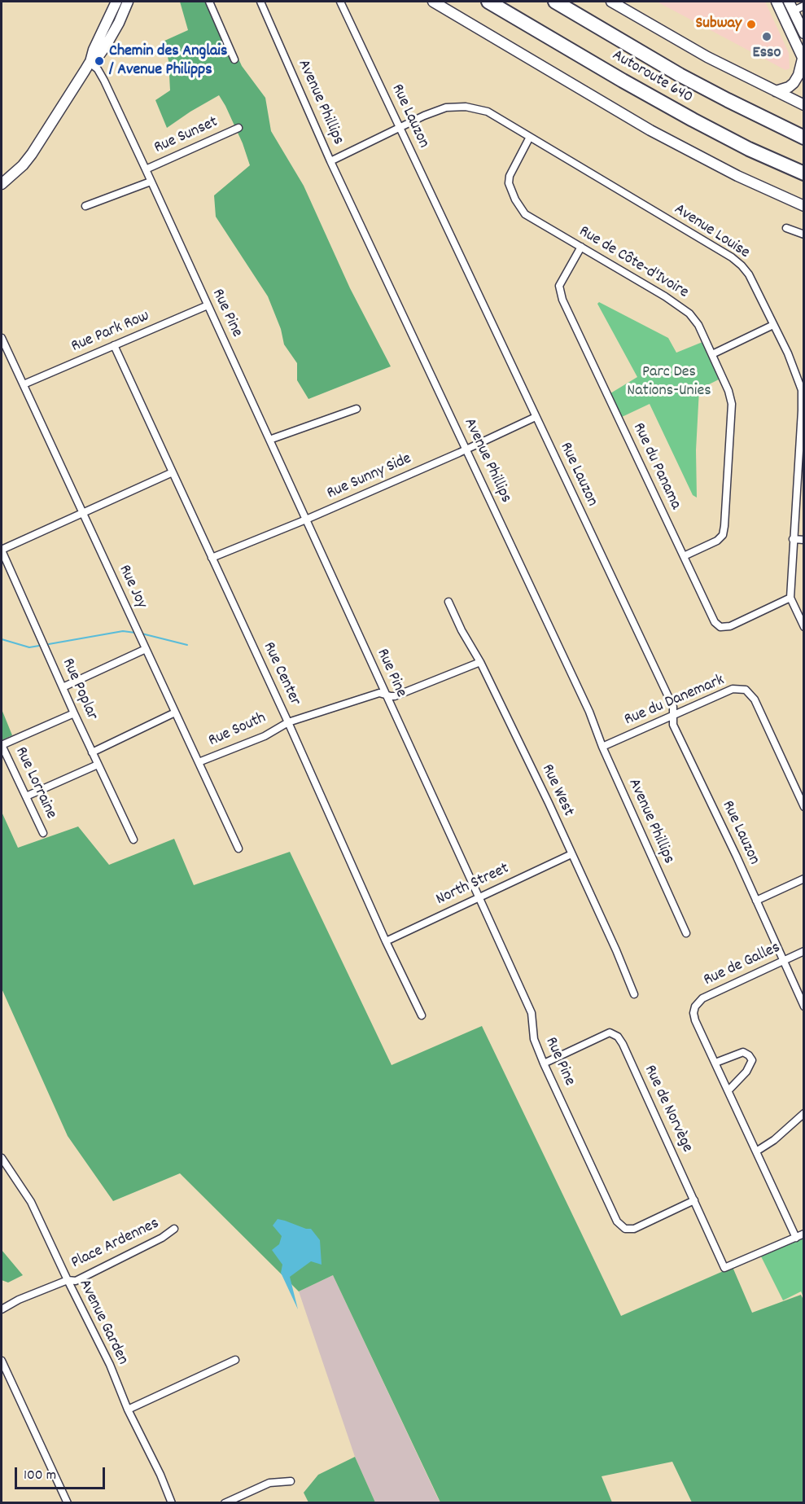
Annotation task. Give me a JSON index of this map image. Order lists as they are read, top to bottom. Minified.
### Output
{"streets":{"highway":["Autoroute 640"],"street":["Avenue Phillips","Rue Lauzon","Rue Sunset","Avenue Louise","Rue de Côte-d'Ivoire","Rue Pine","Rue Park Row","Rue du Panama","Rue Sunny Side","Rue Joy","Rue Center","Rue Poplar","Rue du Danemark","Rue South","Rue Lorraine","Rue West","North Street","Rue de Galles","Rue de Norvège","Place Ardennes","Avenue Garden"]},"crossings":[["Avenue Phillips","Avenue Louise"],["Avenue Phillips","Rue Sunny Side"],["Avenue Phillips","Rue du Danemark"],["Rue Lauzon","Avenue Louise"],["Rue Lauzon","Rue Sunny Side"],["Rue Lauzon","Rue du Danemark"],["Rue Lauzon","Rue de Galles"],["Rue Sunset","Rue Pine"],["Avenue Louise","Rue de Côte-d'Ivoire"],["Avenue Louise","Rue du Panama"],["Rue de Côte-d'Ivoire","Rue du Panama"],["Rue Pine","Rue Park Row"],["Rue Pine","Rue Sunny Side"],["Rue Pine","Rue South"],["Rue Pine","North Street"],["Rue Pine","Rue de Norvège"],["Rue Park Row","Rue Joy"],["Rue Park Row","Rue Center"],["Rue Sunny Side","Rue Center"],["Rue Joy","Rue South"],["Rue Center","Rue South"],["Rue Center","North Street"],["Rue South","Rue West"],["Rue West","North Street"],["Place Ardennes","Avenue Garden"]],"parks":["Parc Des Nations-Unies"],"places":["Subway","Esso","Chemin des Anglais / Avenue Philipps"],"scale_bar":"100 m"}
